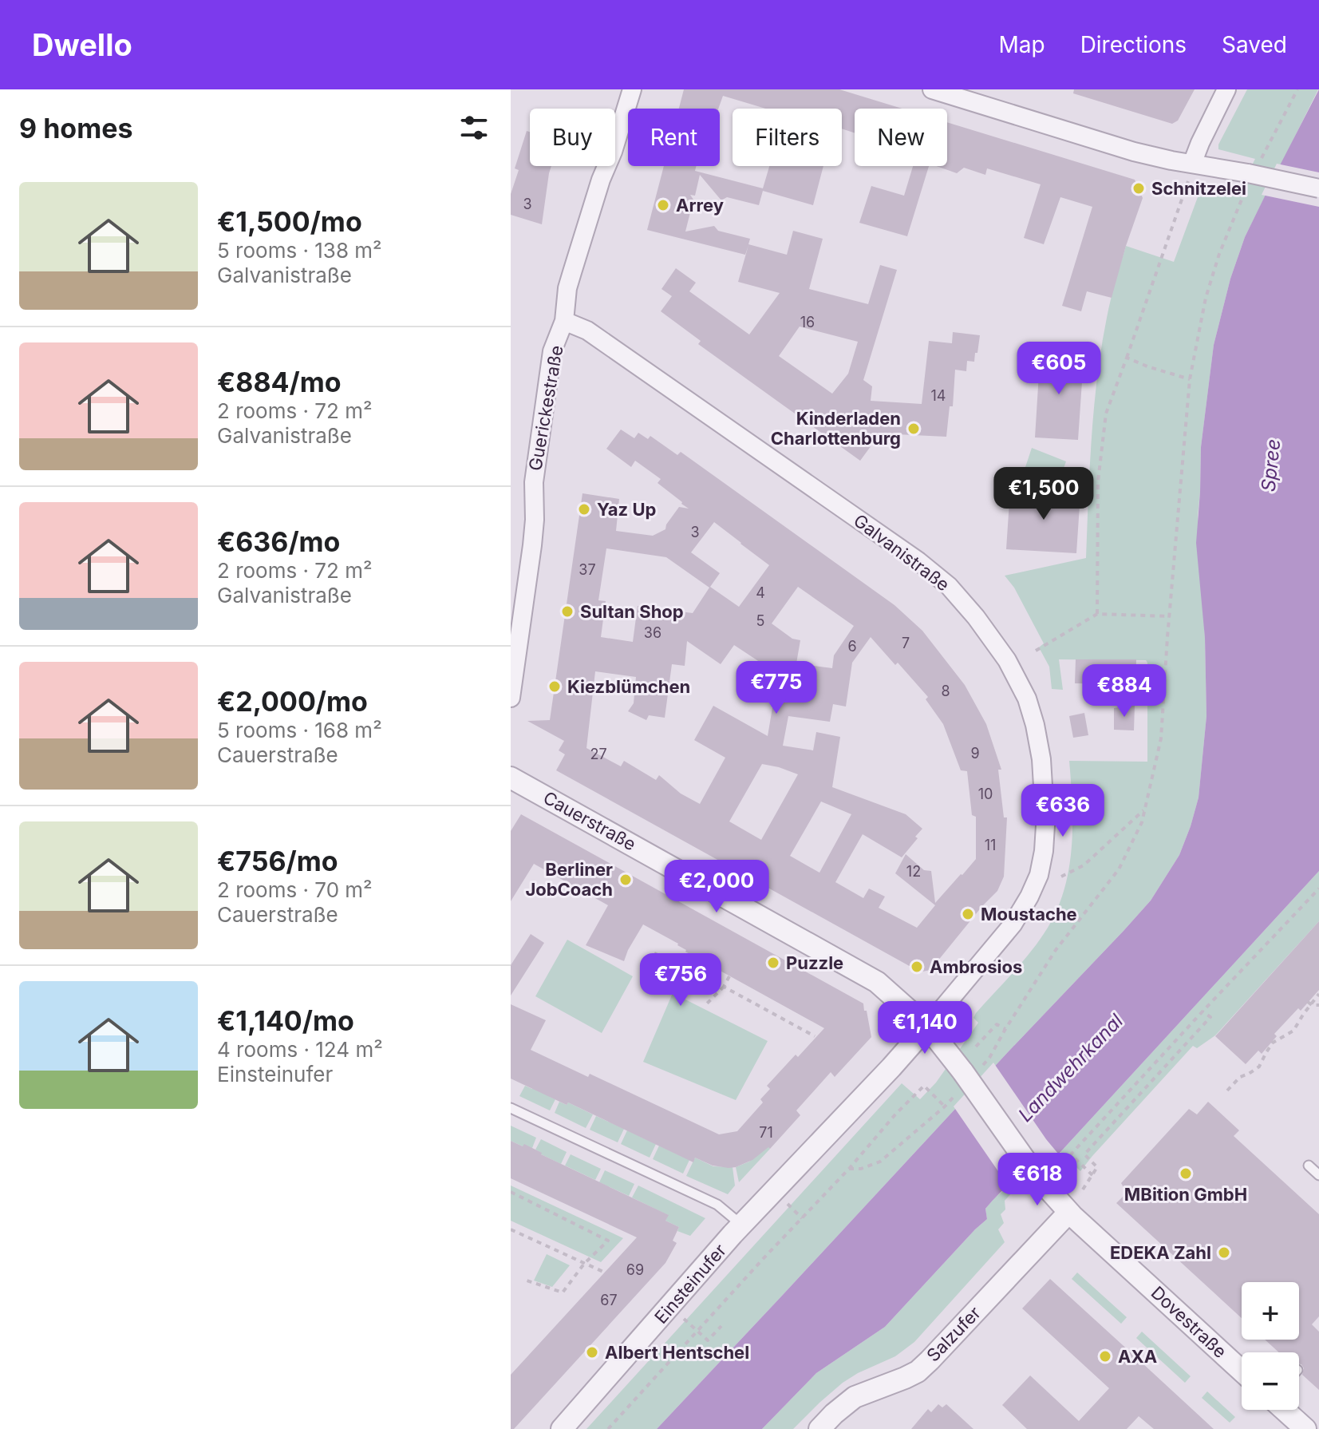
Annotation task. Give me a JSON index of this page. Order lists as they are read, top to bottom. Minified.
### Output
{"streets":{"street":["Guerickestraße","Galvanistraße","Cauerstraße","Einsteinufer","Dovestraße","Salzufer"]},"crossings":[["Guerickestraße","Galvanistraße"],["Galvanistraße","Cauerstraße"],["Galvanistraße","Einsteinufer"],["Cauerstraße","Einsteinufer"],["Cauerstraße","Dovestraße"],["Dovestraße","Salzufer"]],"water":["Spree","Landwehrkanal"],"places":["Schnitzelei","Arrey","Kinderladen Charlottenburg","Yaz Up","Sultan Shop","Kiezblümchen","Berliner JobCoach","Moustache","Puzzle","Ambrosios","MBition GmbH","EDEKA Zahl","Albert Hentschel","AXA"],"house_numbers":["3","16","14","3","37","4","5","36","7","6","8","9","27","10","11","12","71","69","67"],"page":{"header":"Dwello","nav":["Map","Directions","Saved"],"heading":"9 homes","chip":["Buy","Rent","Filters","New"],"list":[{"name":"€1,500/mo","note":"5 rooms · 138 m² · Galvanistraße"},{"name":"€884/mo","note":"2 rooms · 72 m² · Galvanistraße"},{"name":"€636/mo","note":"2 rooms · 72 m² · Galvanistraße"},{"name":"€2,000/mo","note":"5 rooms · 168 m² · Cauerstraße"},{"name":"€756/mo","note":"2 rooms · 70 m² · Cauerstraße"},{"name":"€1,140/mo","note":"4 rooms · 124 m² · Einsteinufer"}],"price":["€605","€1,500","€775","€884","€636","€2,000","€756","€1,140","€618"],"map_buttons":["+","−"]}}
